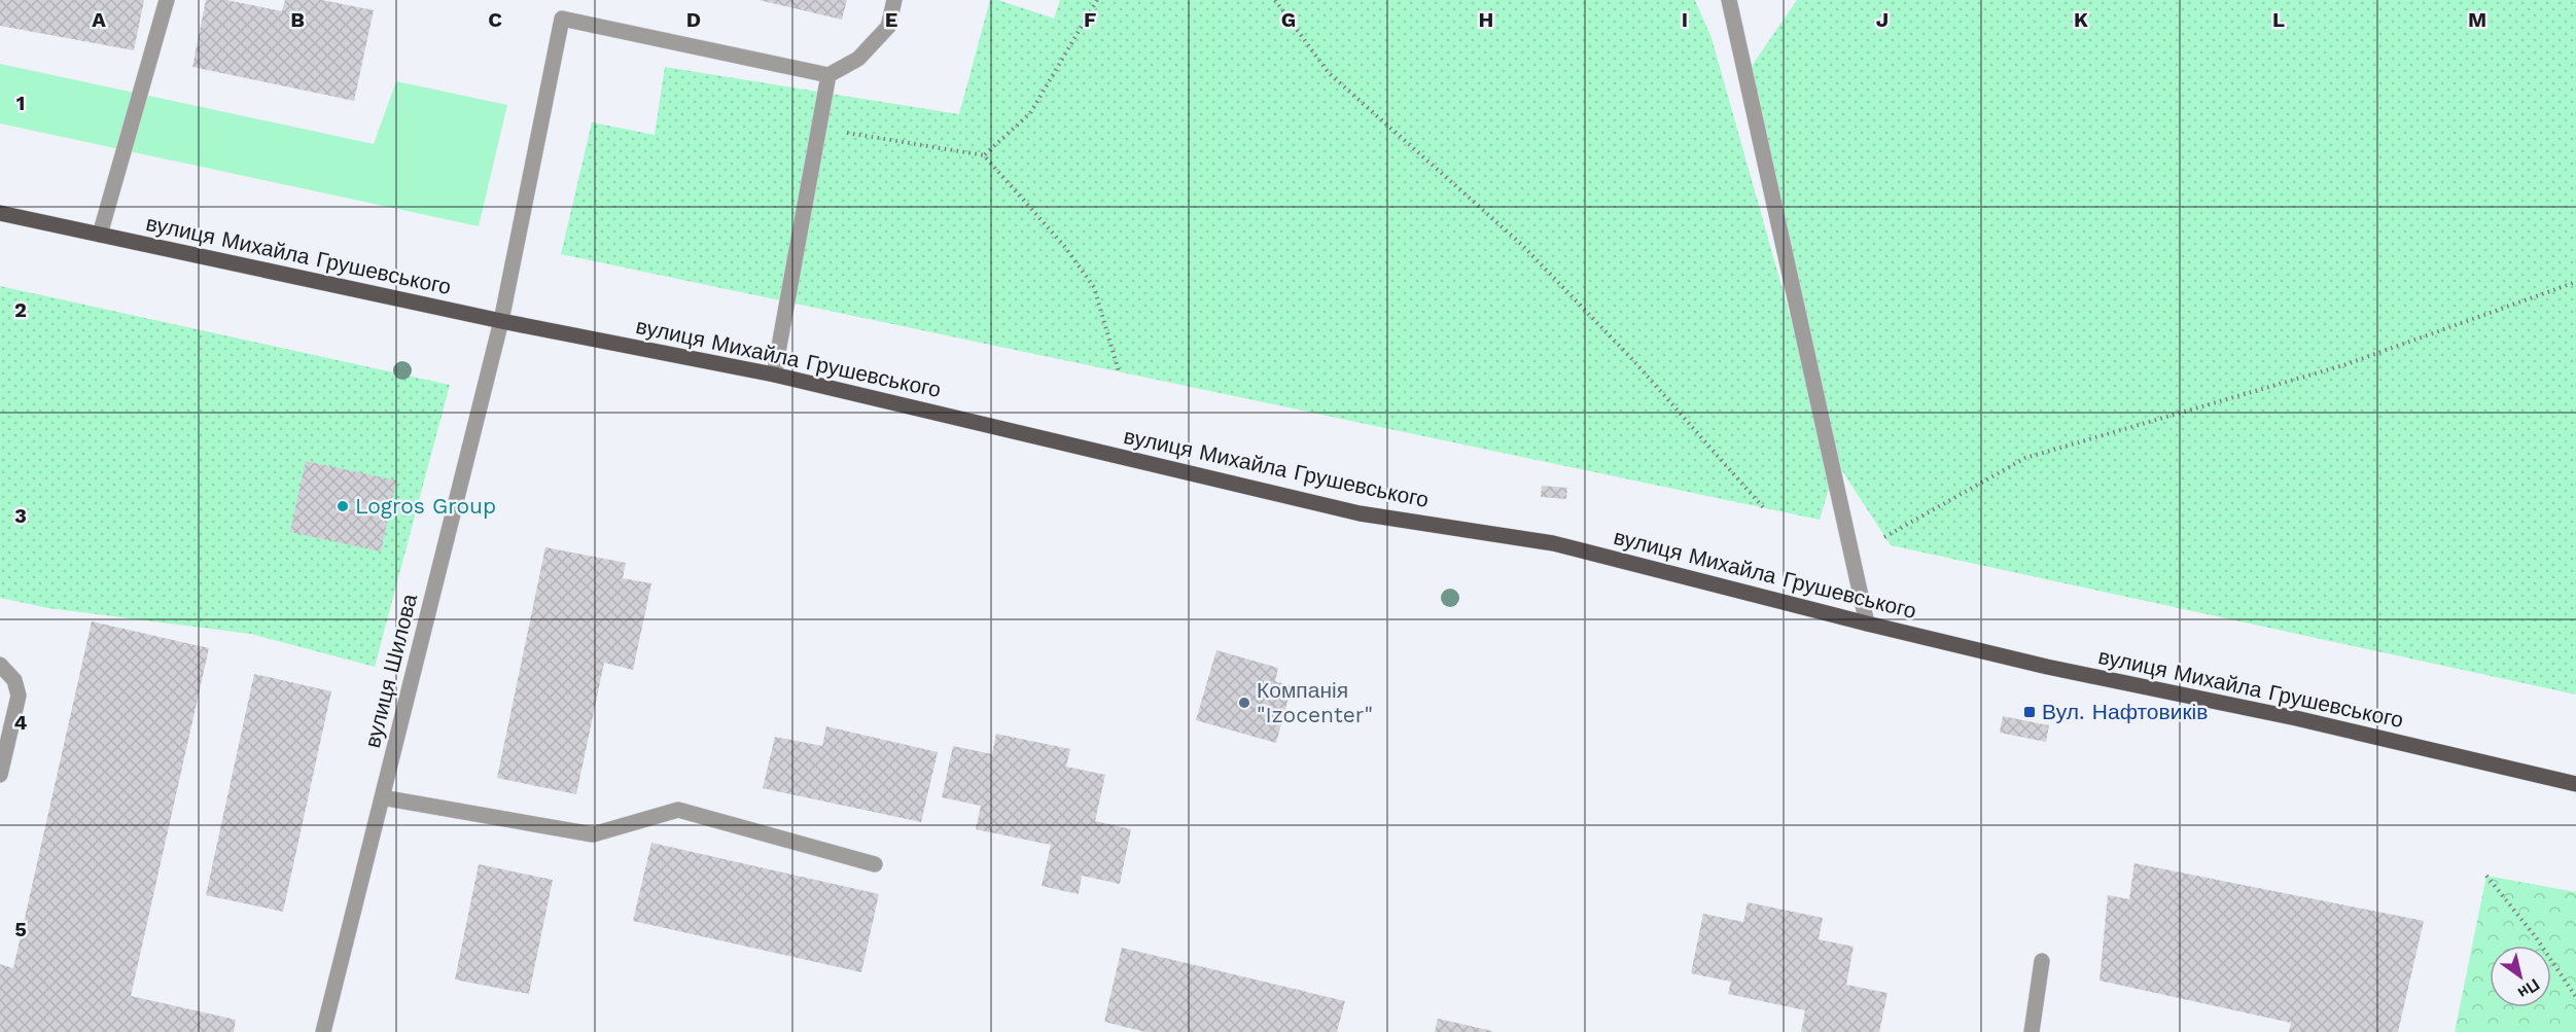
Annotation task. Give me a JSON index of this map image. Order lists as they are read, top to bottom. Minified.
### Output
{"streets":{"main road":["вулиця Михайла Грушевського"],"street":["вулиця Шилова"]},"crossings":[["вулиця Михайла Грушевського","вулиця Шилова"]],"places":{"other":["Logros Group","Компанія \"Izocenter\""],"transit":["Вул. Нафтовиків"]},"north":"bottom right","grid":{"columns":["A","B","C","D","E","F","G","H","I","J","K","L","M"],"rows":["1","2","3","4","5"]}}
